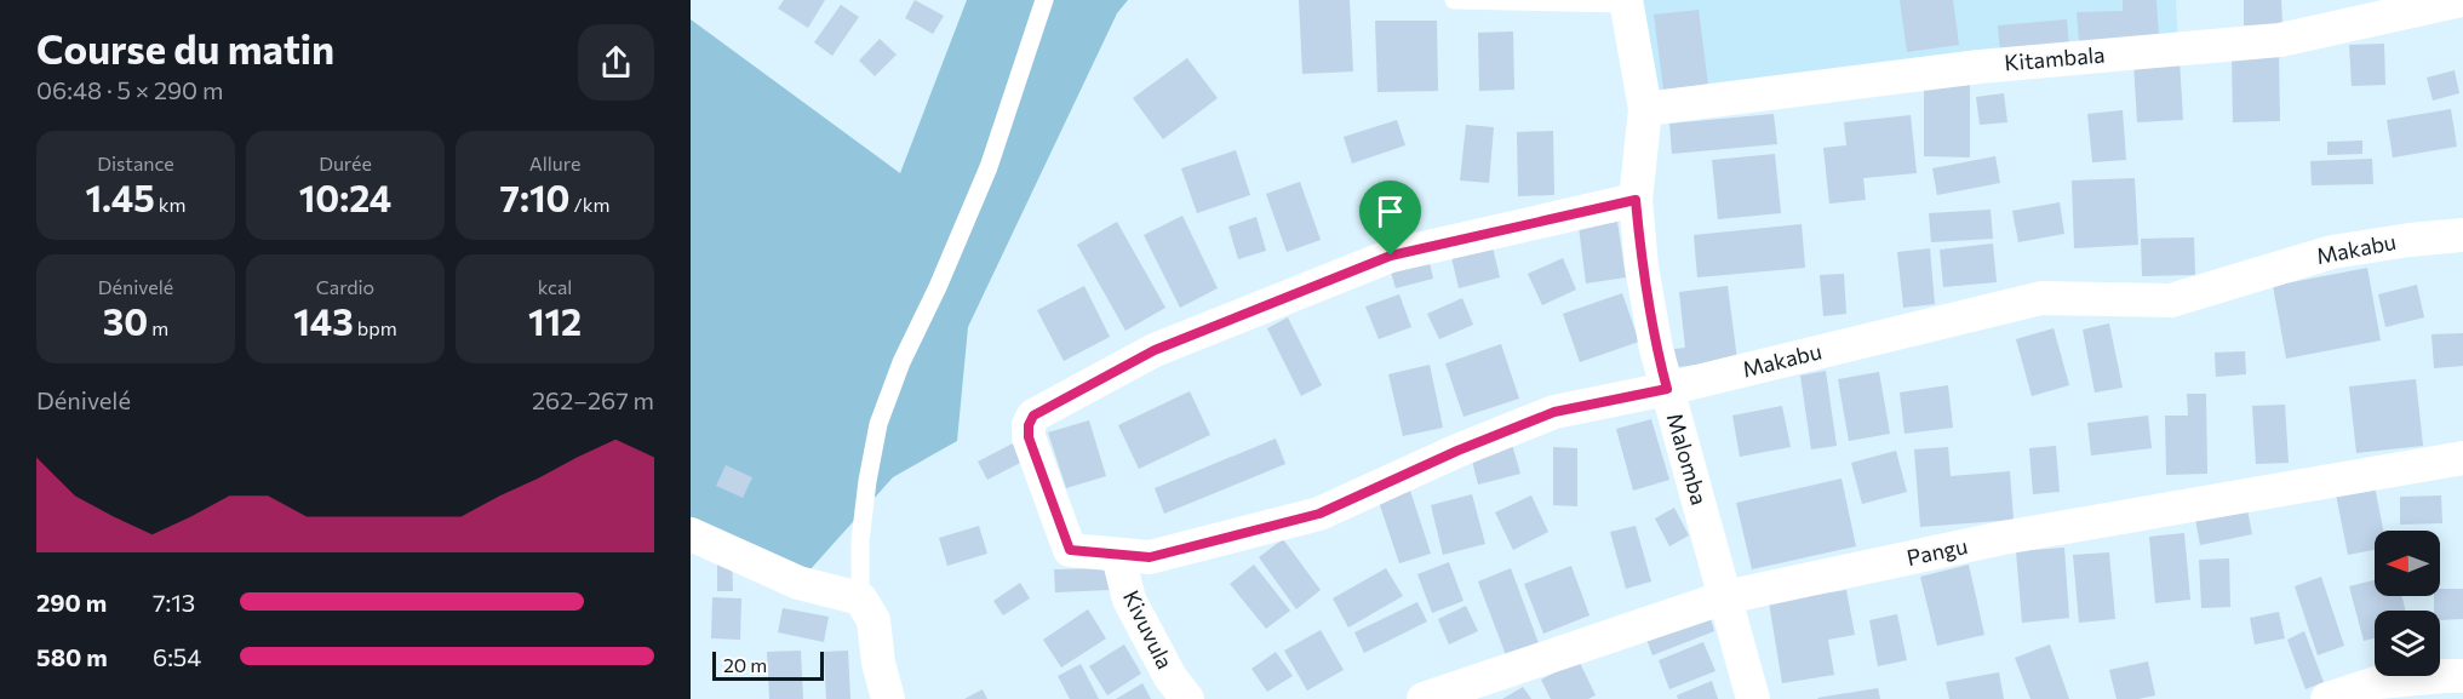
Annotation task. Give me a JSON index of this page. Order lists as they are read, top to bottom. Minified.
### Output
{"streets":{"street":["Kitambala","Makabu","Malomba","Pangu","Kivuvula"]},"crossings":[["Kitambala","Malomba"],["Makabu","Malomba"],["Makabu","Kivuvula"],["Malomba","Pangu"]],"scale_bar":"20 m","north":"left","page":{"heading":["Course du matin","06:48 · 5 × 290 m"],"stats":[["Distance","1.45 km"],["Durée","10:24"],["Allure","7:10 /km"],["Dénivelé","30 m"],["Cardio","143 bpm"],["kcal","112"]],"chart":["Dénivelé","262–267 m"],"list":[{"name":"290 m","note":"7:13"},{"name":"580 m","note":"6:54"}],"scale":"20 m"}}
